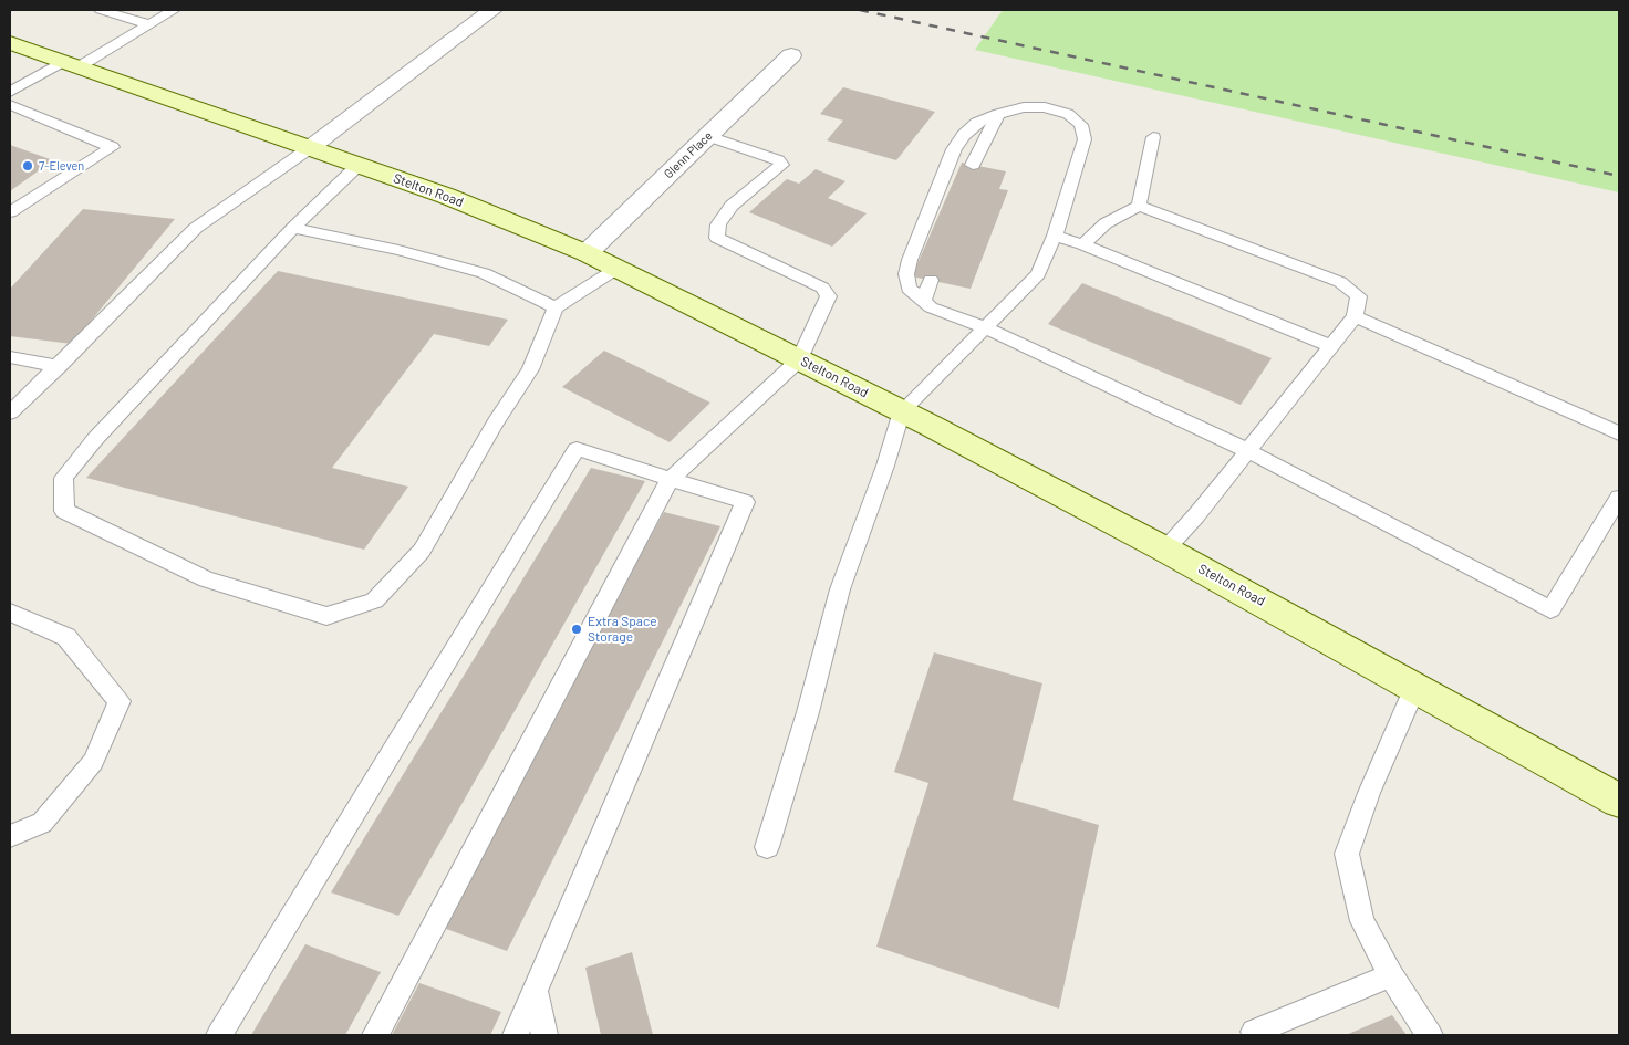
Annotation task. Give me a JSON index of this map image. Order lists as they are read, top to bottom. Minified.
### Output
{"streets":{"main road":["Stelton Road"],"street":["Glenn Place"]},"crossings":[["Glenn Place","Stelton Road"]],"places":["7-Eleven","Extra Space Storage"]}
